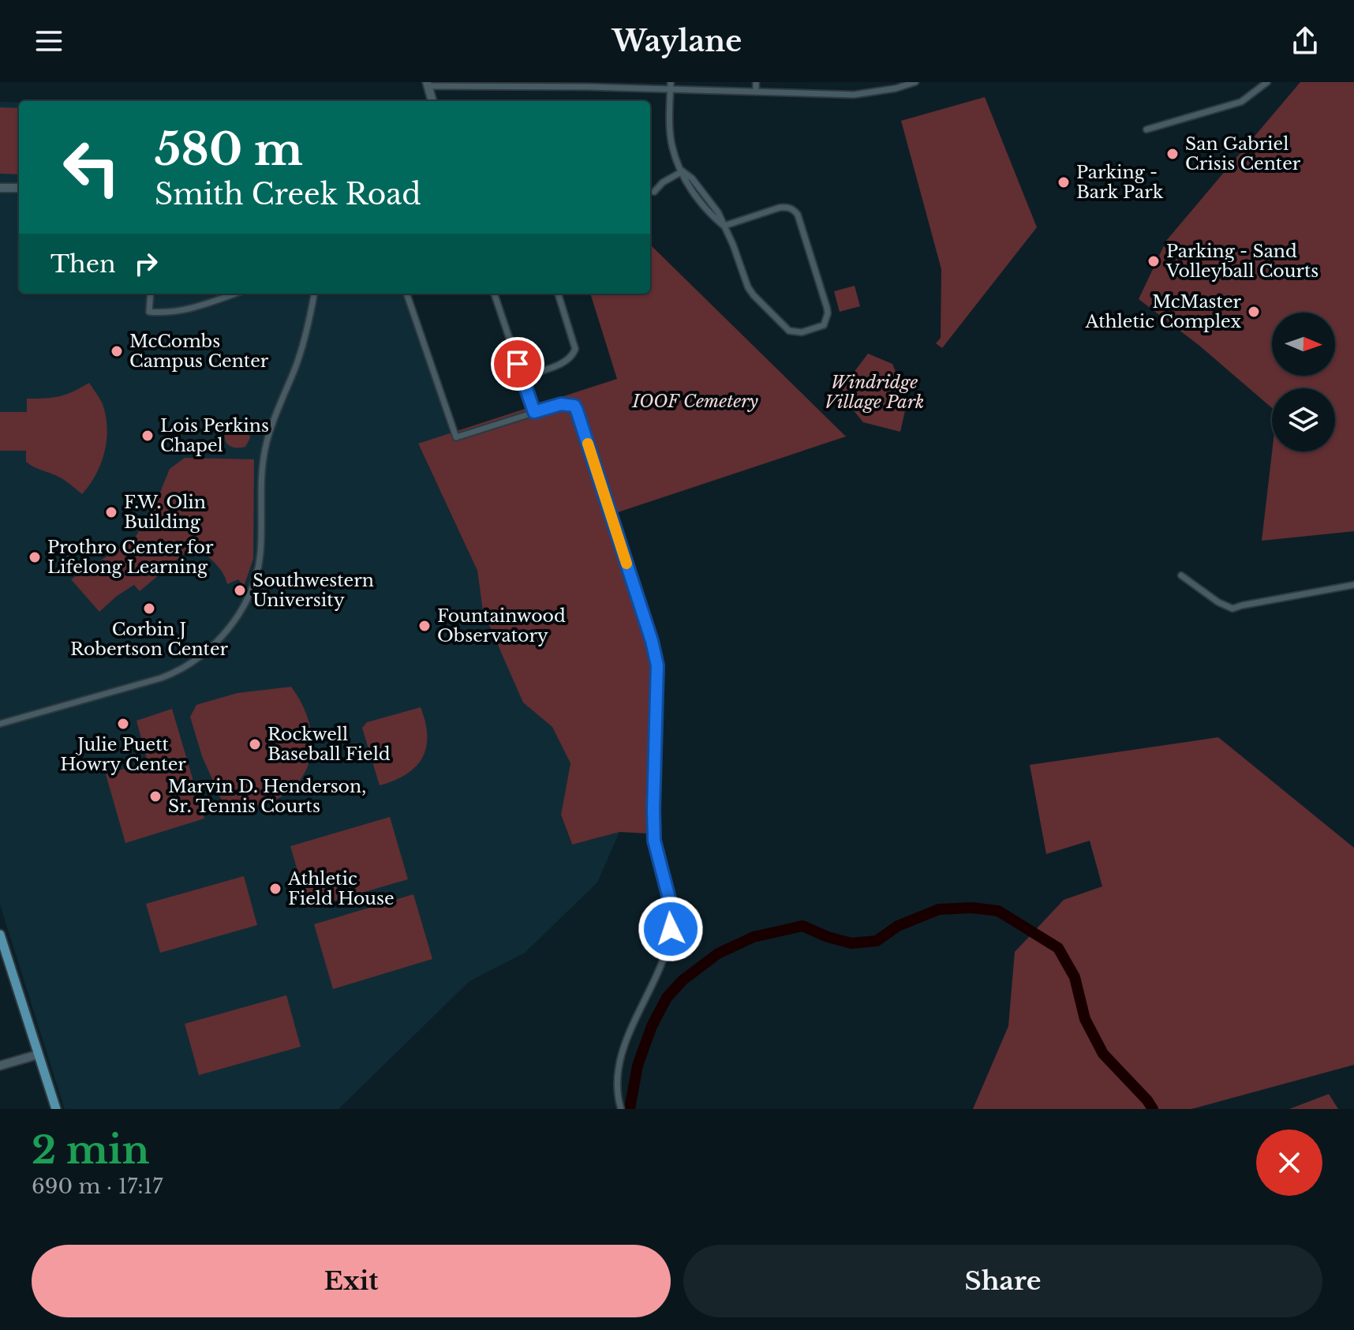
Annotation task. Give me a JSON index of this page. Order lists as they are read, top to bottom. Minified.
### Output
{"parks":["Windridge Village Park","IOOF Cemetery"],"places":["San Gabriel Crisis Center","Parking - Bark Park","Parking - Sand Volleyball Courts","McMaster Athletic Complex","McCombs Campus Center","Lois Perkins Chapel","F.W. Olin Building","Prothro Center for Lifelong Learning","Southwestern University","Corbin J Robertson Center","Fountainwood Observatory","Julie Puett Howry Center","Rockwell Baseball Field","Marvin D. Henderson, Sr. Tennis Courts","Athletic Field House"],"north":"right","page":{"header":"Waylane","turn":["580 m","Smith Creek Road"],"then":"Then","heading":["2 min","690 m · 17:17"],"buttons":["Exit","Share"]}}
